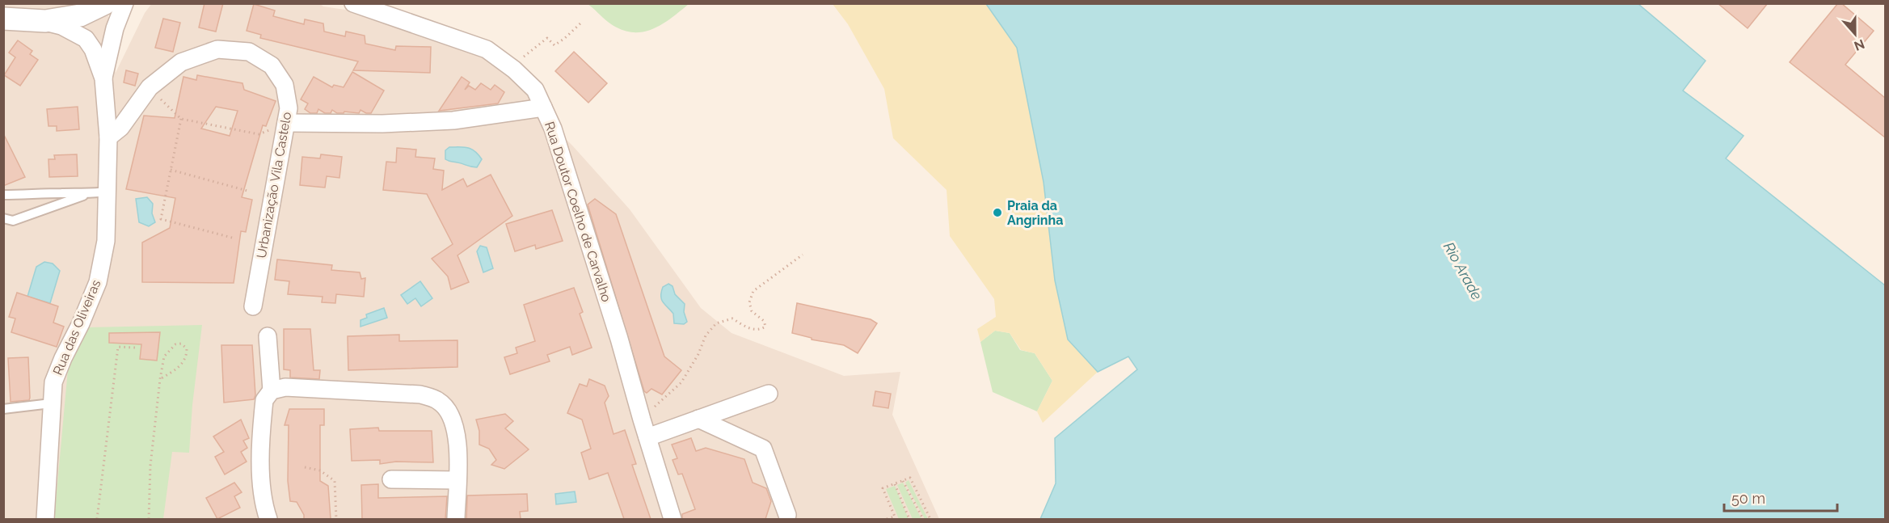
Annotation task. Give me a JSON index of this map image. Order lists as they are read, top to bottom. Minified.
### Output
{"streets":{"street":["Urbanização Vila Castelo","Rua Doutor Coelho de Carvalho","Rua das Oliveiras"]},"crossings":[["Urbanização Vila Castelo","Rua das Oliveiras"]],"water":["Rio Arade"],"places":["Praia da Angrinha"],"scale_bar":"50 m","north":"bottom"}
